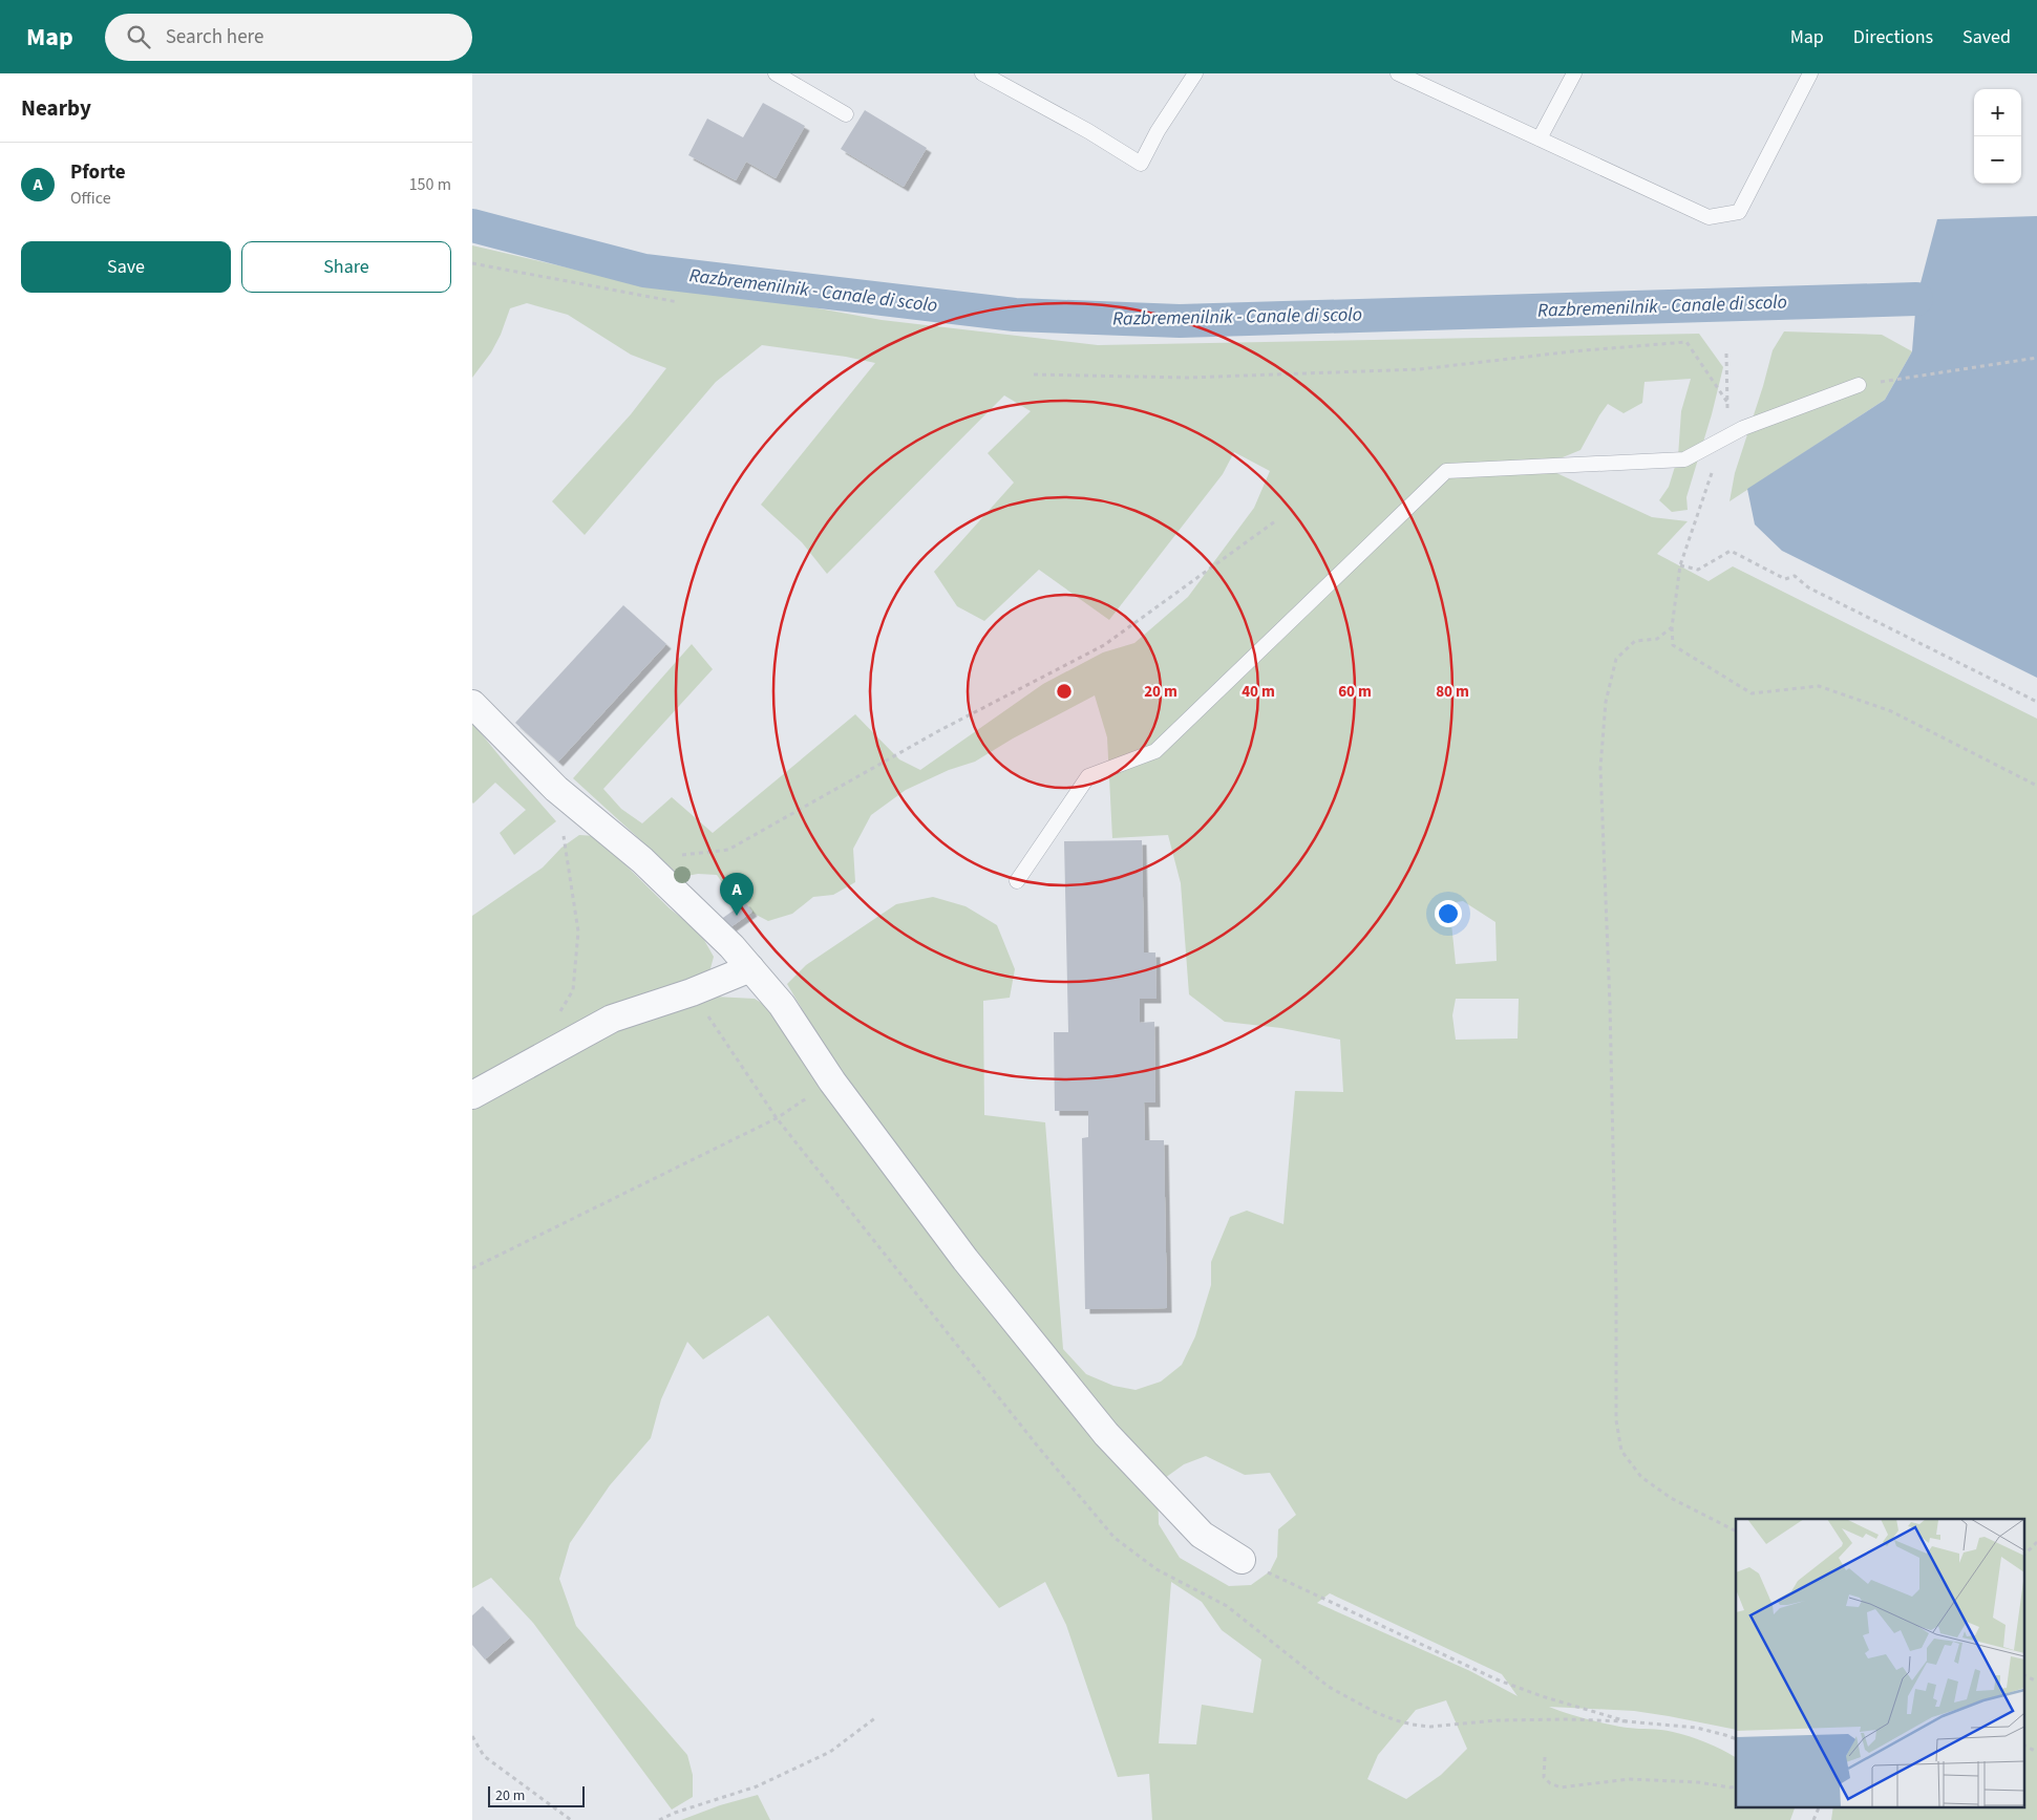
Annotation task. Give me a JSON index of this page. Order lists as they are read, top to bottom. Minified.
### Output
{"water":["Razbremenilnik - Canale di scolo"],"scale_bar":"20 m","page":{"header":"Map","search":"Search here","nav":["Map","Directions","Saved"],"heading":"Nearby","map_buttons":["+","−"],"list":[{"mark":"A","name":"Pforte","note":"Office","value":"150 m"}],"buttons":["Save","Share"],"pins":"A","scale":"20 m"},"rings":["20 m","40 m","60 m","80 m"]}
